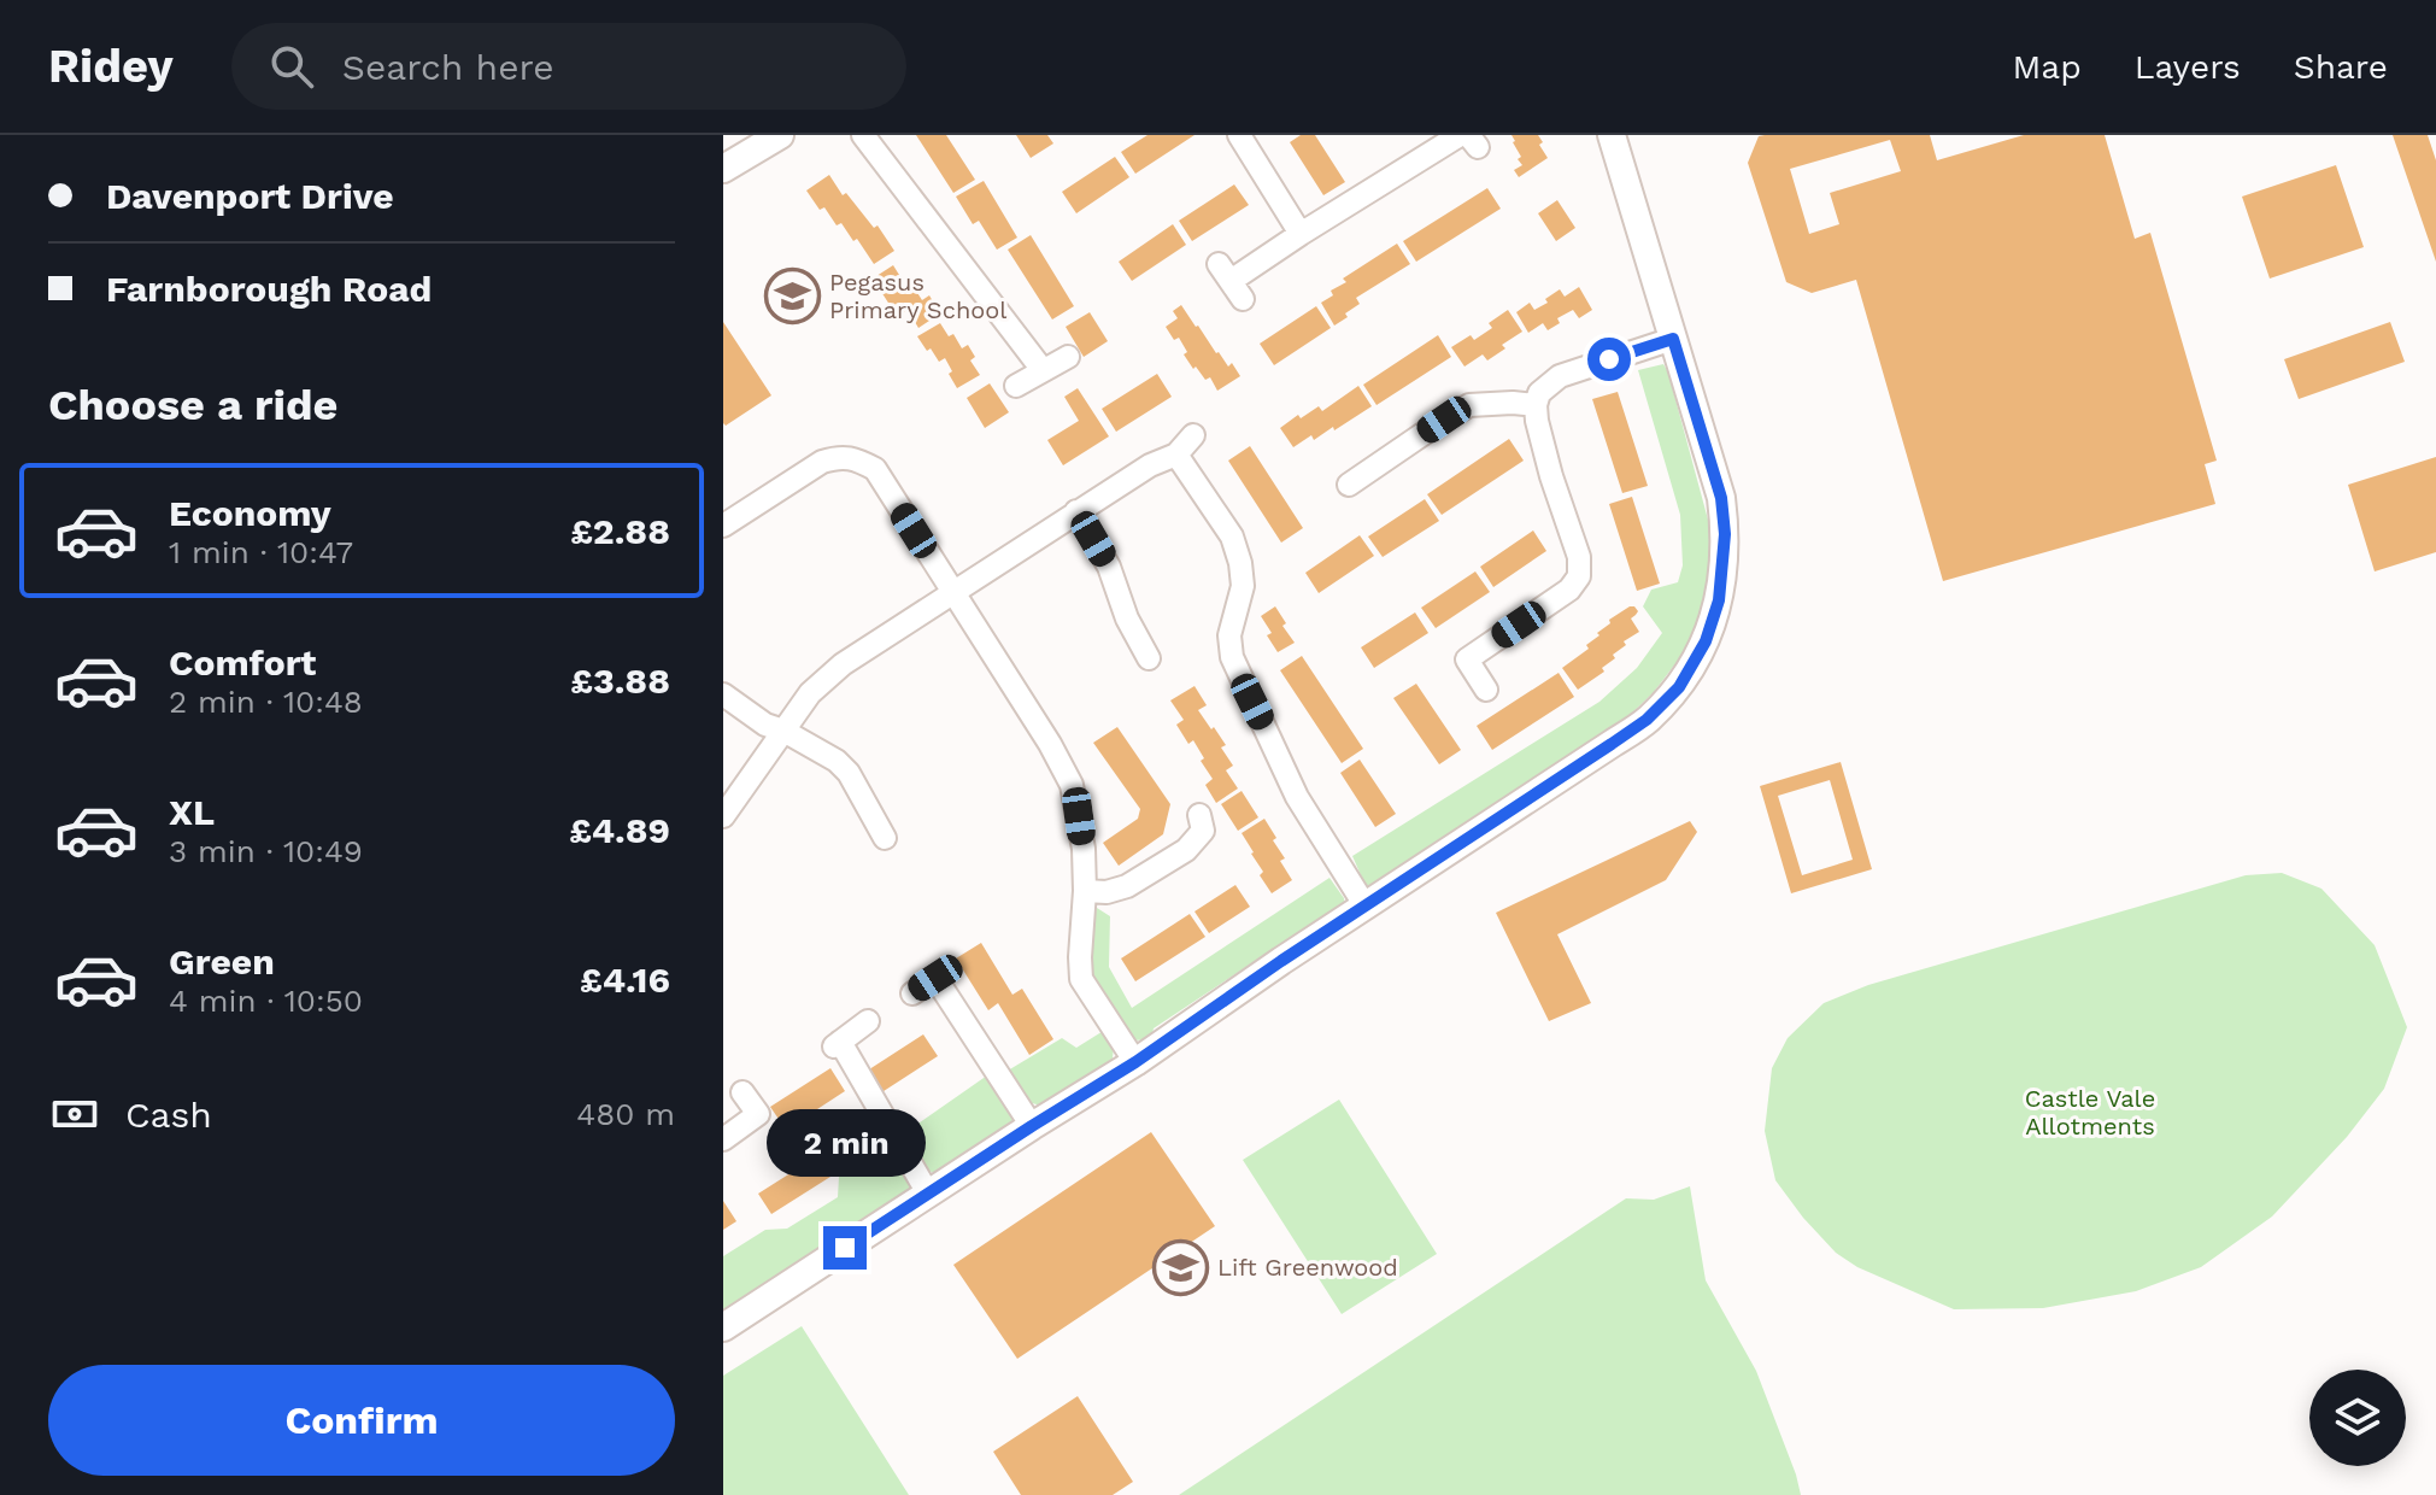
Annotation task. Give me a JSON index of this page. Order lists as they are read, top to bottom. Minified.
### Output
{"parks":["Castle Vale Allotments"],"places":{"school or university":["Pegasus Primary School","Lift Greenwood"]},"page":{"header":"Ridey","search":"Search here","nav":["Map","Layers","Share"],"banner":["Davenport Drive","Farnborough Road"],"heading":"Choose a ride","list":[{"name":"Economy","note":"1 min · 10:47","value":"£2.88"},{"name":"Comfort","note":"2 min · 10:48","value":"£3.88"},{"name":"XL","note":"3 min · 10:49","value":"£4.89"},{"name":"Green","note":"4 min · 10:50","value":"£4.16"}],"pay":["Cash","480 m"],"bubble":"2 min","buttons":"Confirm"}}
